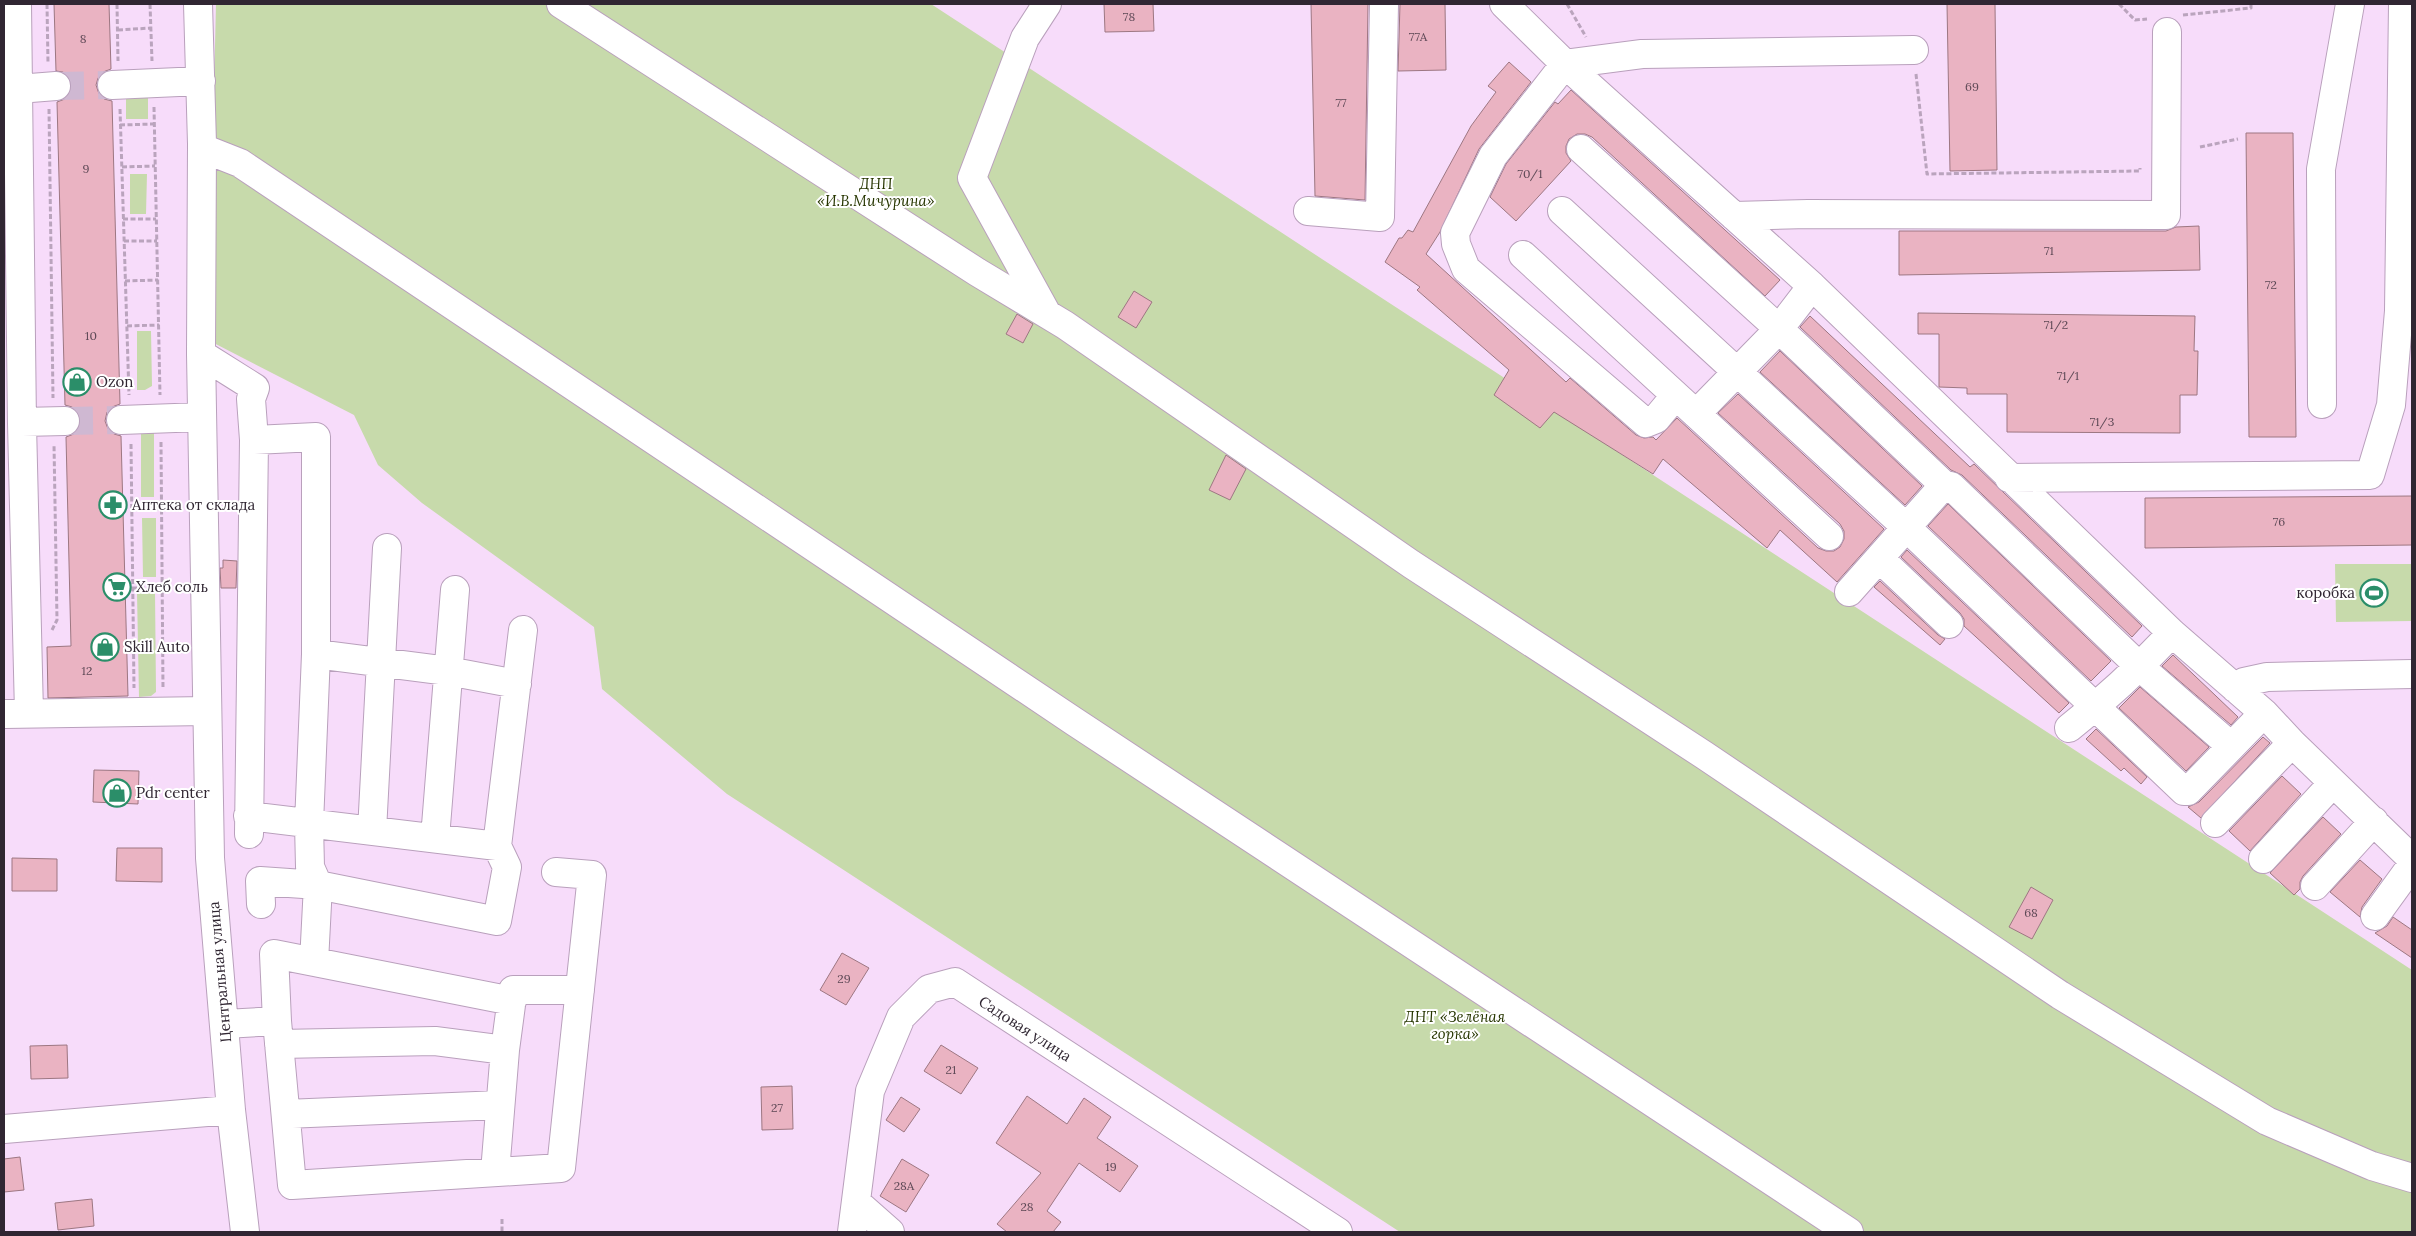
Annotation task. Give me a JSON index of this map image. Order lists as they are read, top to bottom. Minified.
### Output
{"streets":{"street":["Центральная улица","Садовая улица"]},"parks":["ДНП «И.В.Мичурина»","ДНТ «Зелёная горка»"],"places":{"shop":["Ozon","Skill Auto","Pdr center"],"pharmacy":["Аптека от склада"],"supermarket":["Хлеб соль"],"sports":["коробка"]},"house_numbers":["78","77А","8","69","77","9","70/1","71","72","71/2","10","71/1","71/3","76","12","68","29","21","27","19","28А","28"]}
